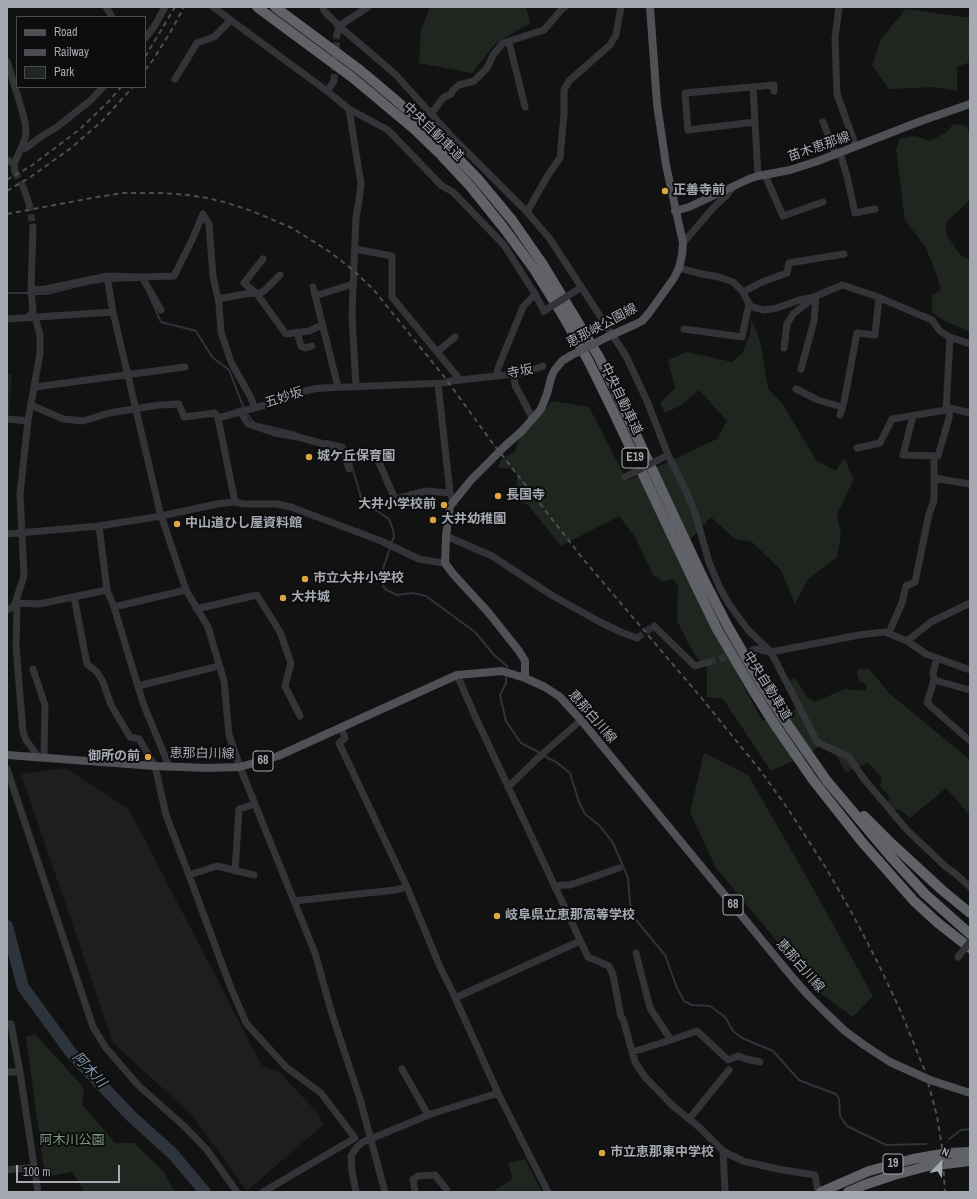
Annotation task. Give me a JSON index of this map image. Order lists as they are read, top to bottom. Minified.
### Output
{"streets":{"highway":["中央自動車道","E19","19"],"main road":["苗木恵那線","恵那峡公園線","恵那白川線","68"],"street":["寺坂","五妙坂"]},"crossings":[["苗木恵那線","恵那峡公園線"],["寺坂","五妙坂"]],"water":["阿木川"],"parks":["阿木川公園"],"places":["正善寺前","城ケ丘保育園","長国寺","大井小学校前","大井幼稚園","中山道ひし屋資料館","市立大井小学校","大井城","御所の前","岐阜県立恵那高等学校","市立恵那東中学校"],"legend":["Road","Railway","Park"],"scale_bar":"100 m","north":"top right"}
